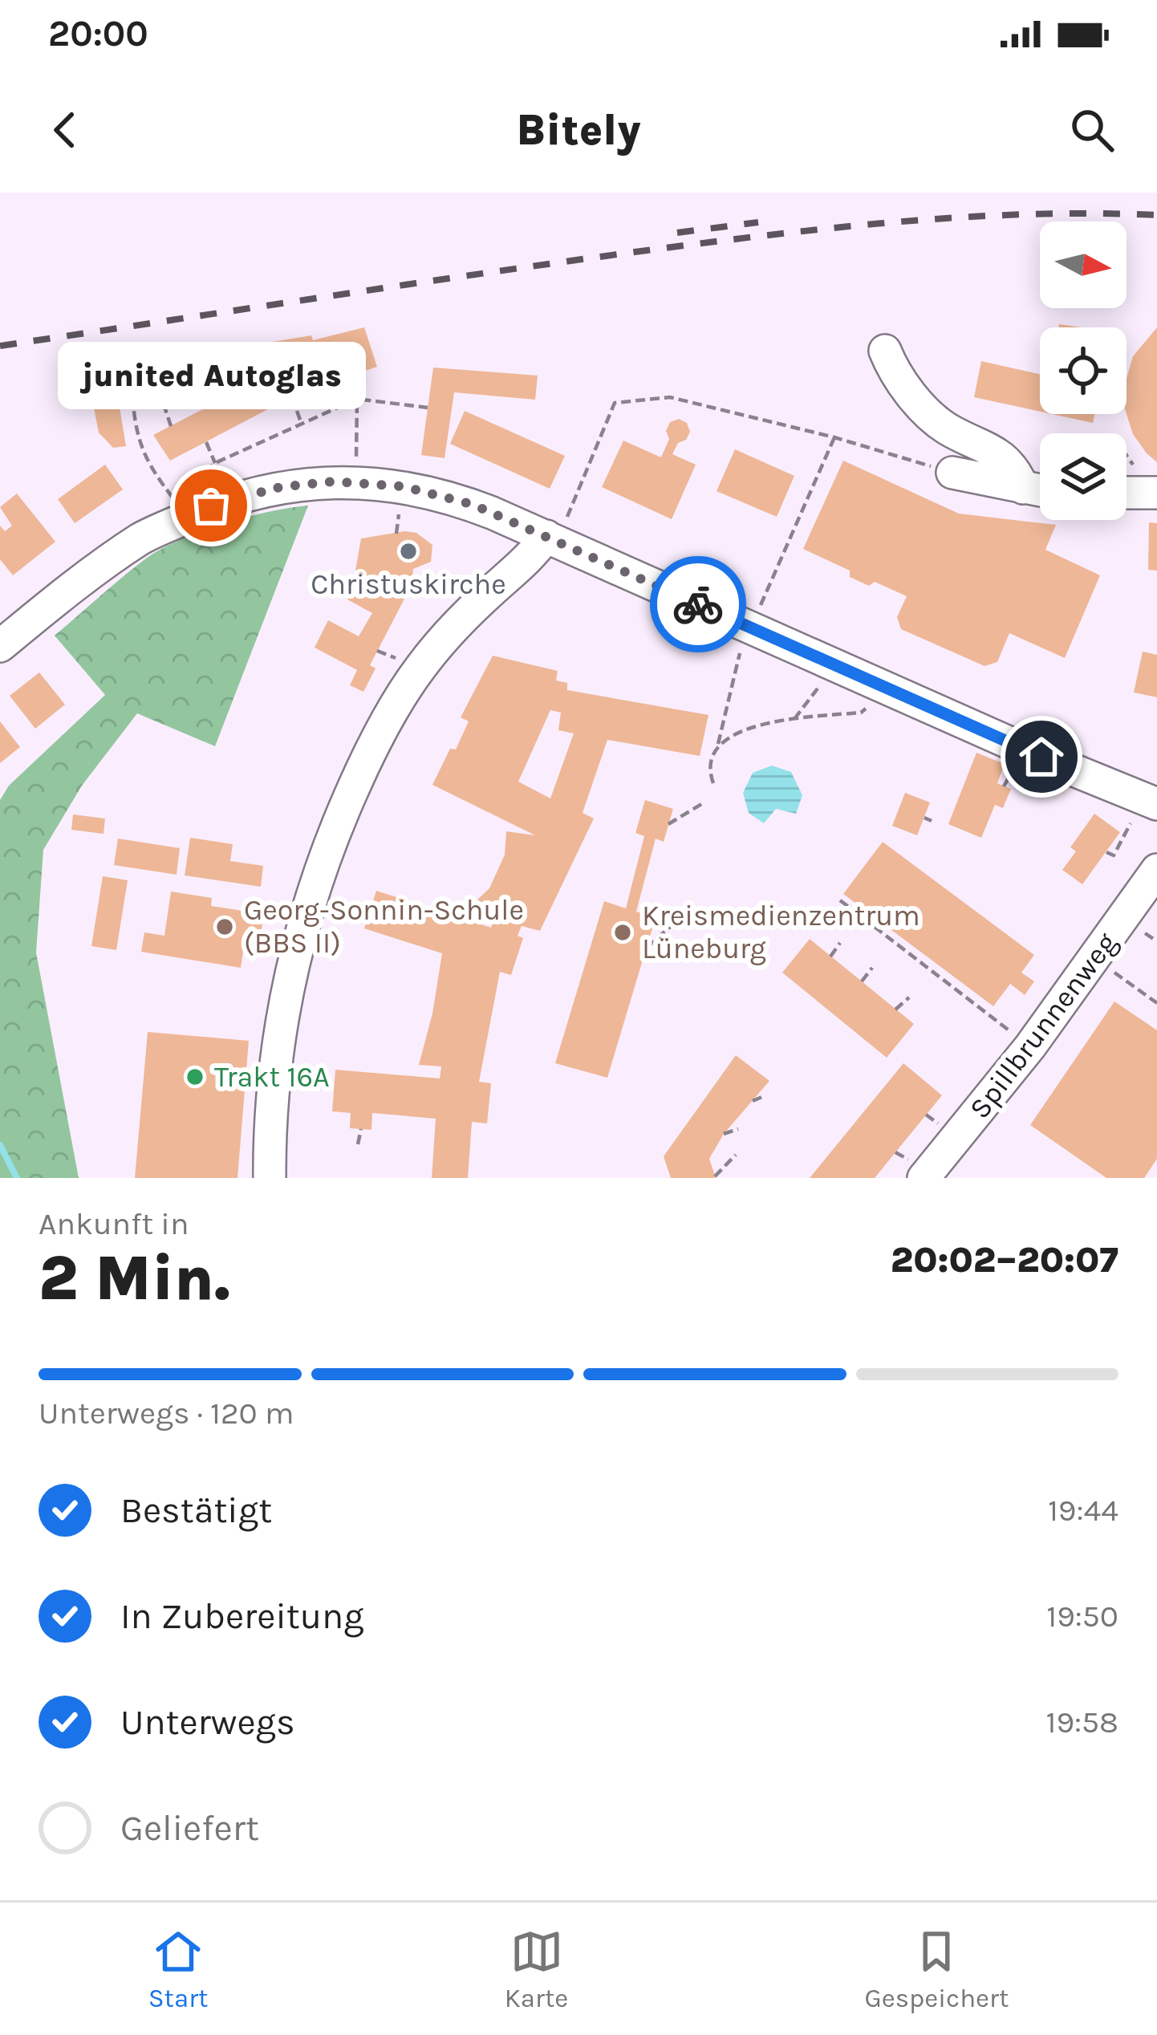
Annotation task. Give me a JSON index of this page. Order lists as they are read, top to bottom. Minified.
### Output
{"streets":{"street":["Spillbrunnenweg"]},"places":["junited Autoglas","Christuskirche","Georg-Sonnin-Schule (BBS II)","Kreismedienzentrum Lüneburg","Trakt 16A"],"north":"right","page":{"status":"20:00","header":"Bitely","bubble":"junited Autoglas","heading":["2 Min.","Ankunft in","20:02–20:07"],"bar":"Unterwegs · 120 m","list":[["Bestätigt","19:44"],["In Zubereitung","19:50"],["Unterwegs","19:58"],"Geliefert"],"tabs":["Start","Karte","Gespeichert"]}}
